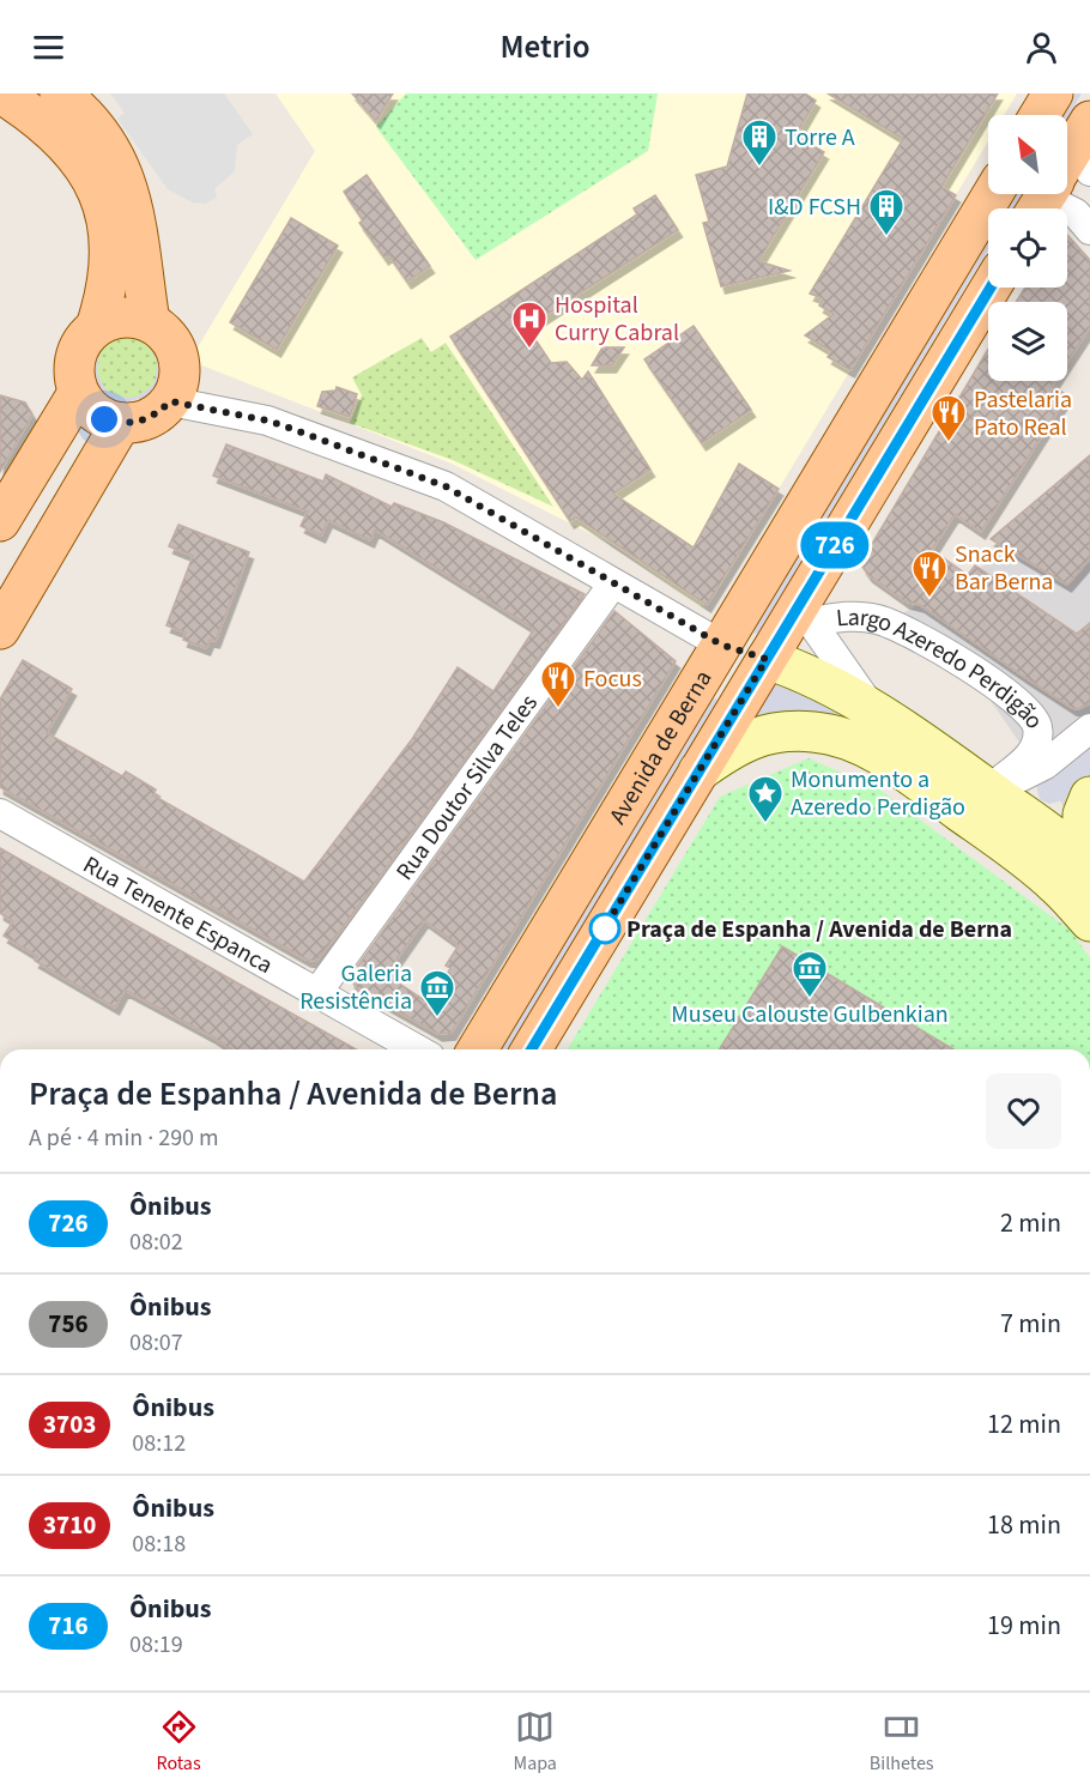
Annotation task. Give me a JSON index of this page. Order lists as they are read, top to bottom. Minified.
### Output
{"streets":{"main road":["Avenida de Berna"],"street":["Largo Azeredo Perdigão","Rua Doutor Silva Teles","Rua Tenente Espanca"]},"crossings":[["Largo Azeredo Perdigão","Avenida de Berna"],["Rua Doutor Silva Teles","Rua Tenente Espanca"]],"places":{"building":["Torre A","I&D FCSH"],"hospital":["Hospital Curry Cabral"],"restaurant":["Pastelaria Pato Real","Snack Bar Berna","Focus"],"place":["Monumento a Azeredo Perdigão"],"other":["Praça de Espanha / Avenida de Berna"],"museum":["Museu Calouste Gulbenkian","Galeria Resistência"]},"lines":["bus line 726"],"north":"top left","page":{"header":"Metrio","on_map":"726","heading":["Praça de Espanha / Avenida de Berna","A pé · 4 min · 290 m"],"list":[{"mark":"726","name":"Ônibus","note":"08:02","value":"2 min"},{"mark":"756","name":"Ônibus","note":"08:07","value":"7 min"},{"mark":"3703","name":"Ônibus","note":"08:12","value":"12 min"},{"mark":"3710","name":"Ônibus","note":"08:18","value":"18 min"},{"mark":"716","name":"Ônibus","note":"08:19","value":"19 min"}],"tabs":["Rotas","Mapa","Bilhetes"]}}
